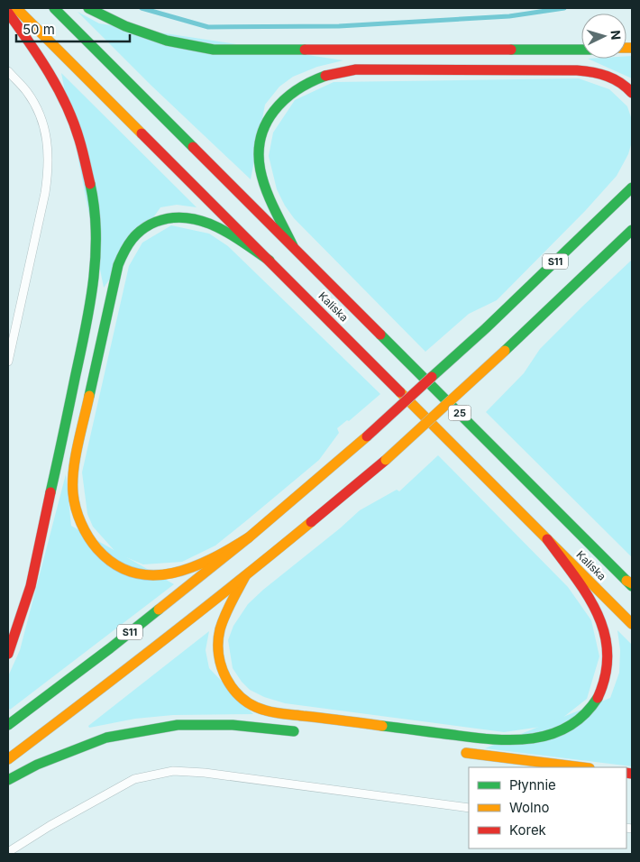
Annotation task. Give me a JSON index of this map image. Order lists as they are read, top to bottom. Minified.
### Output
{"streets":{"main road":["S11","Kaliska","25"]},"legend":["Płynnie","Wolno","Korek"],"scale_bar":"50 m","north":"right"}
